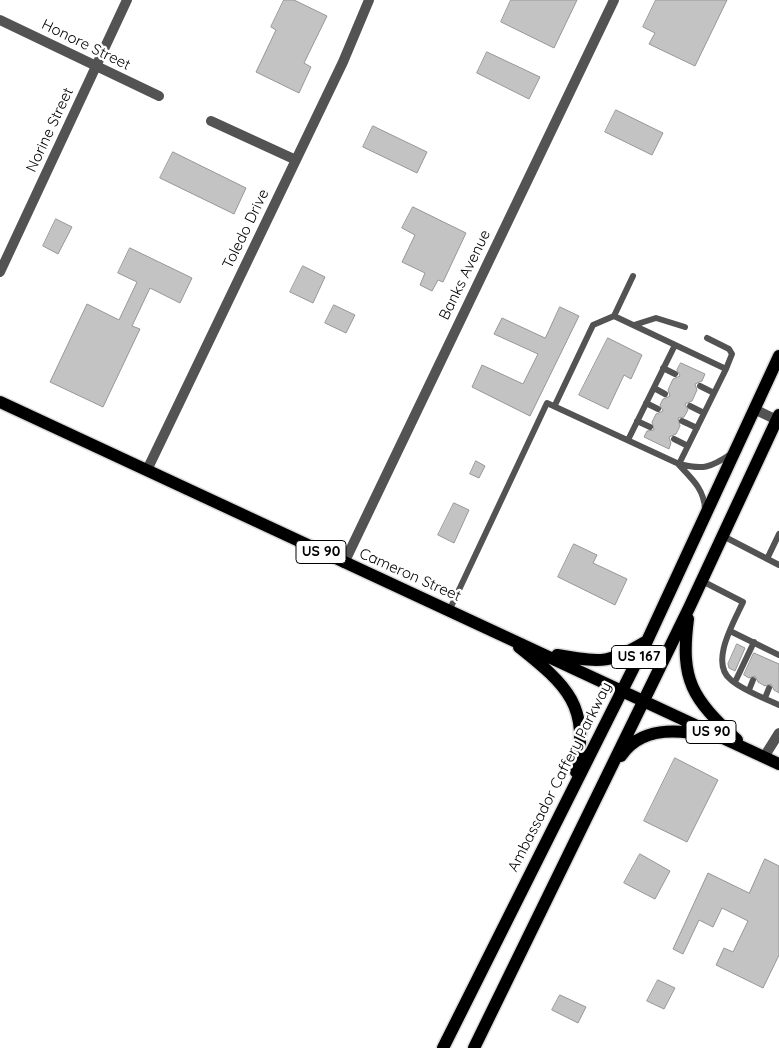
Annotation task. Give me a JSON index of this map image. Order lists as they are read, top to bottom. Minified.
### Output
{"streets":{"main road":["US 90","Cameron Street","US 167","Ambassador Caffery Parkway"],"street":["Honore Street","Norine Street","Toledo Drive","Banks Avenue"]},"crossings":[["Honore Street","Norine Street"],["Toledo Drive","Cameron Street"],["Banks Avenue","Cameron Street"],["Cameron Street","US 167"],["Cameron Street","Ambassador Caffery Parkway"]]}
